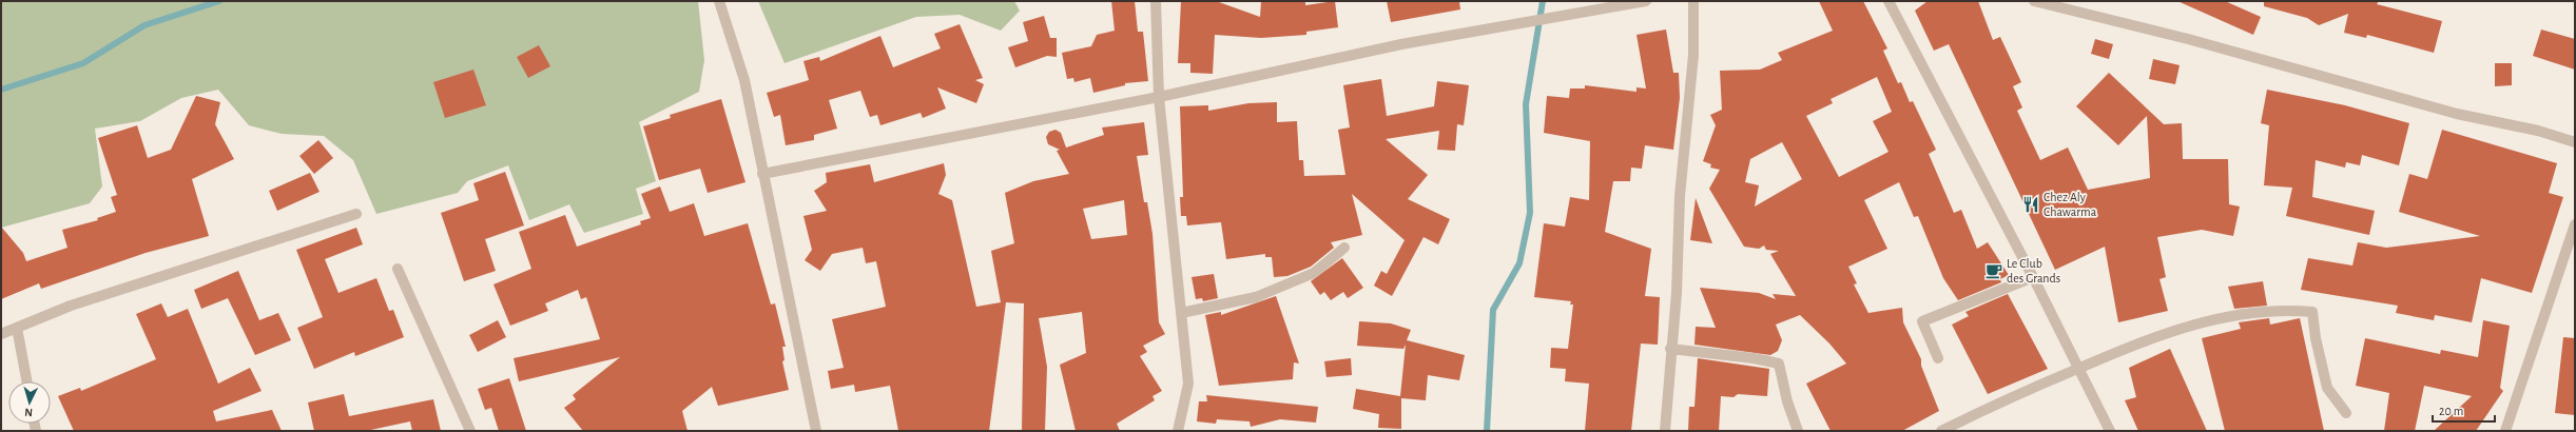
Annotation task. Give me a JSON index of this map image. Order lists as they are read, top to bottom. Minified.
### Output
{"places":{"restaurant":["Chez Aly Chawarma"],"cafe":["Le Club des Grands"]},"scale_bar":"20 m","north":"bottom"}
